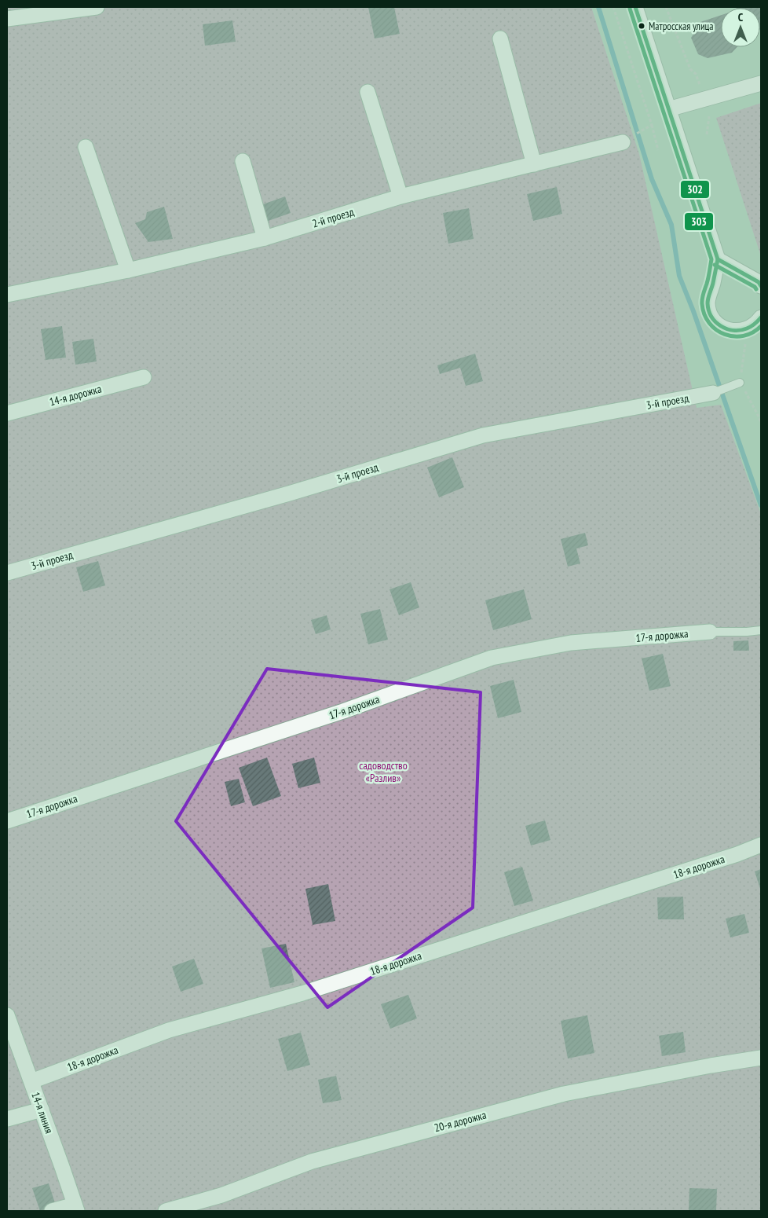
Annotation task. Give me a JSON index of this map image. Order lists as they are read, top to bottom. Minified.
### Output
{"streets":{"street":["2-й проезд","14-я дорожка","3-й проезд","17-я дорожка","18-я дорожка","14-я линия","20-я дорожка"]},"crossings":[["18-я дорожка","14-я линия"]],"parks":["садоводство «Разлив»"],"places":["Матросская улица"],"lines":["transit line 302","transit line 303"],"north":"top"}
